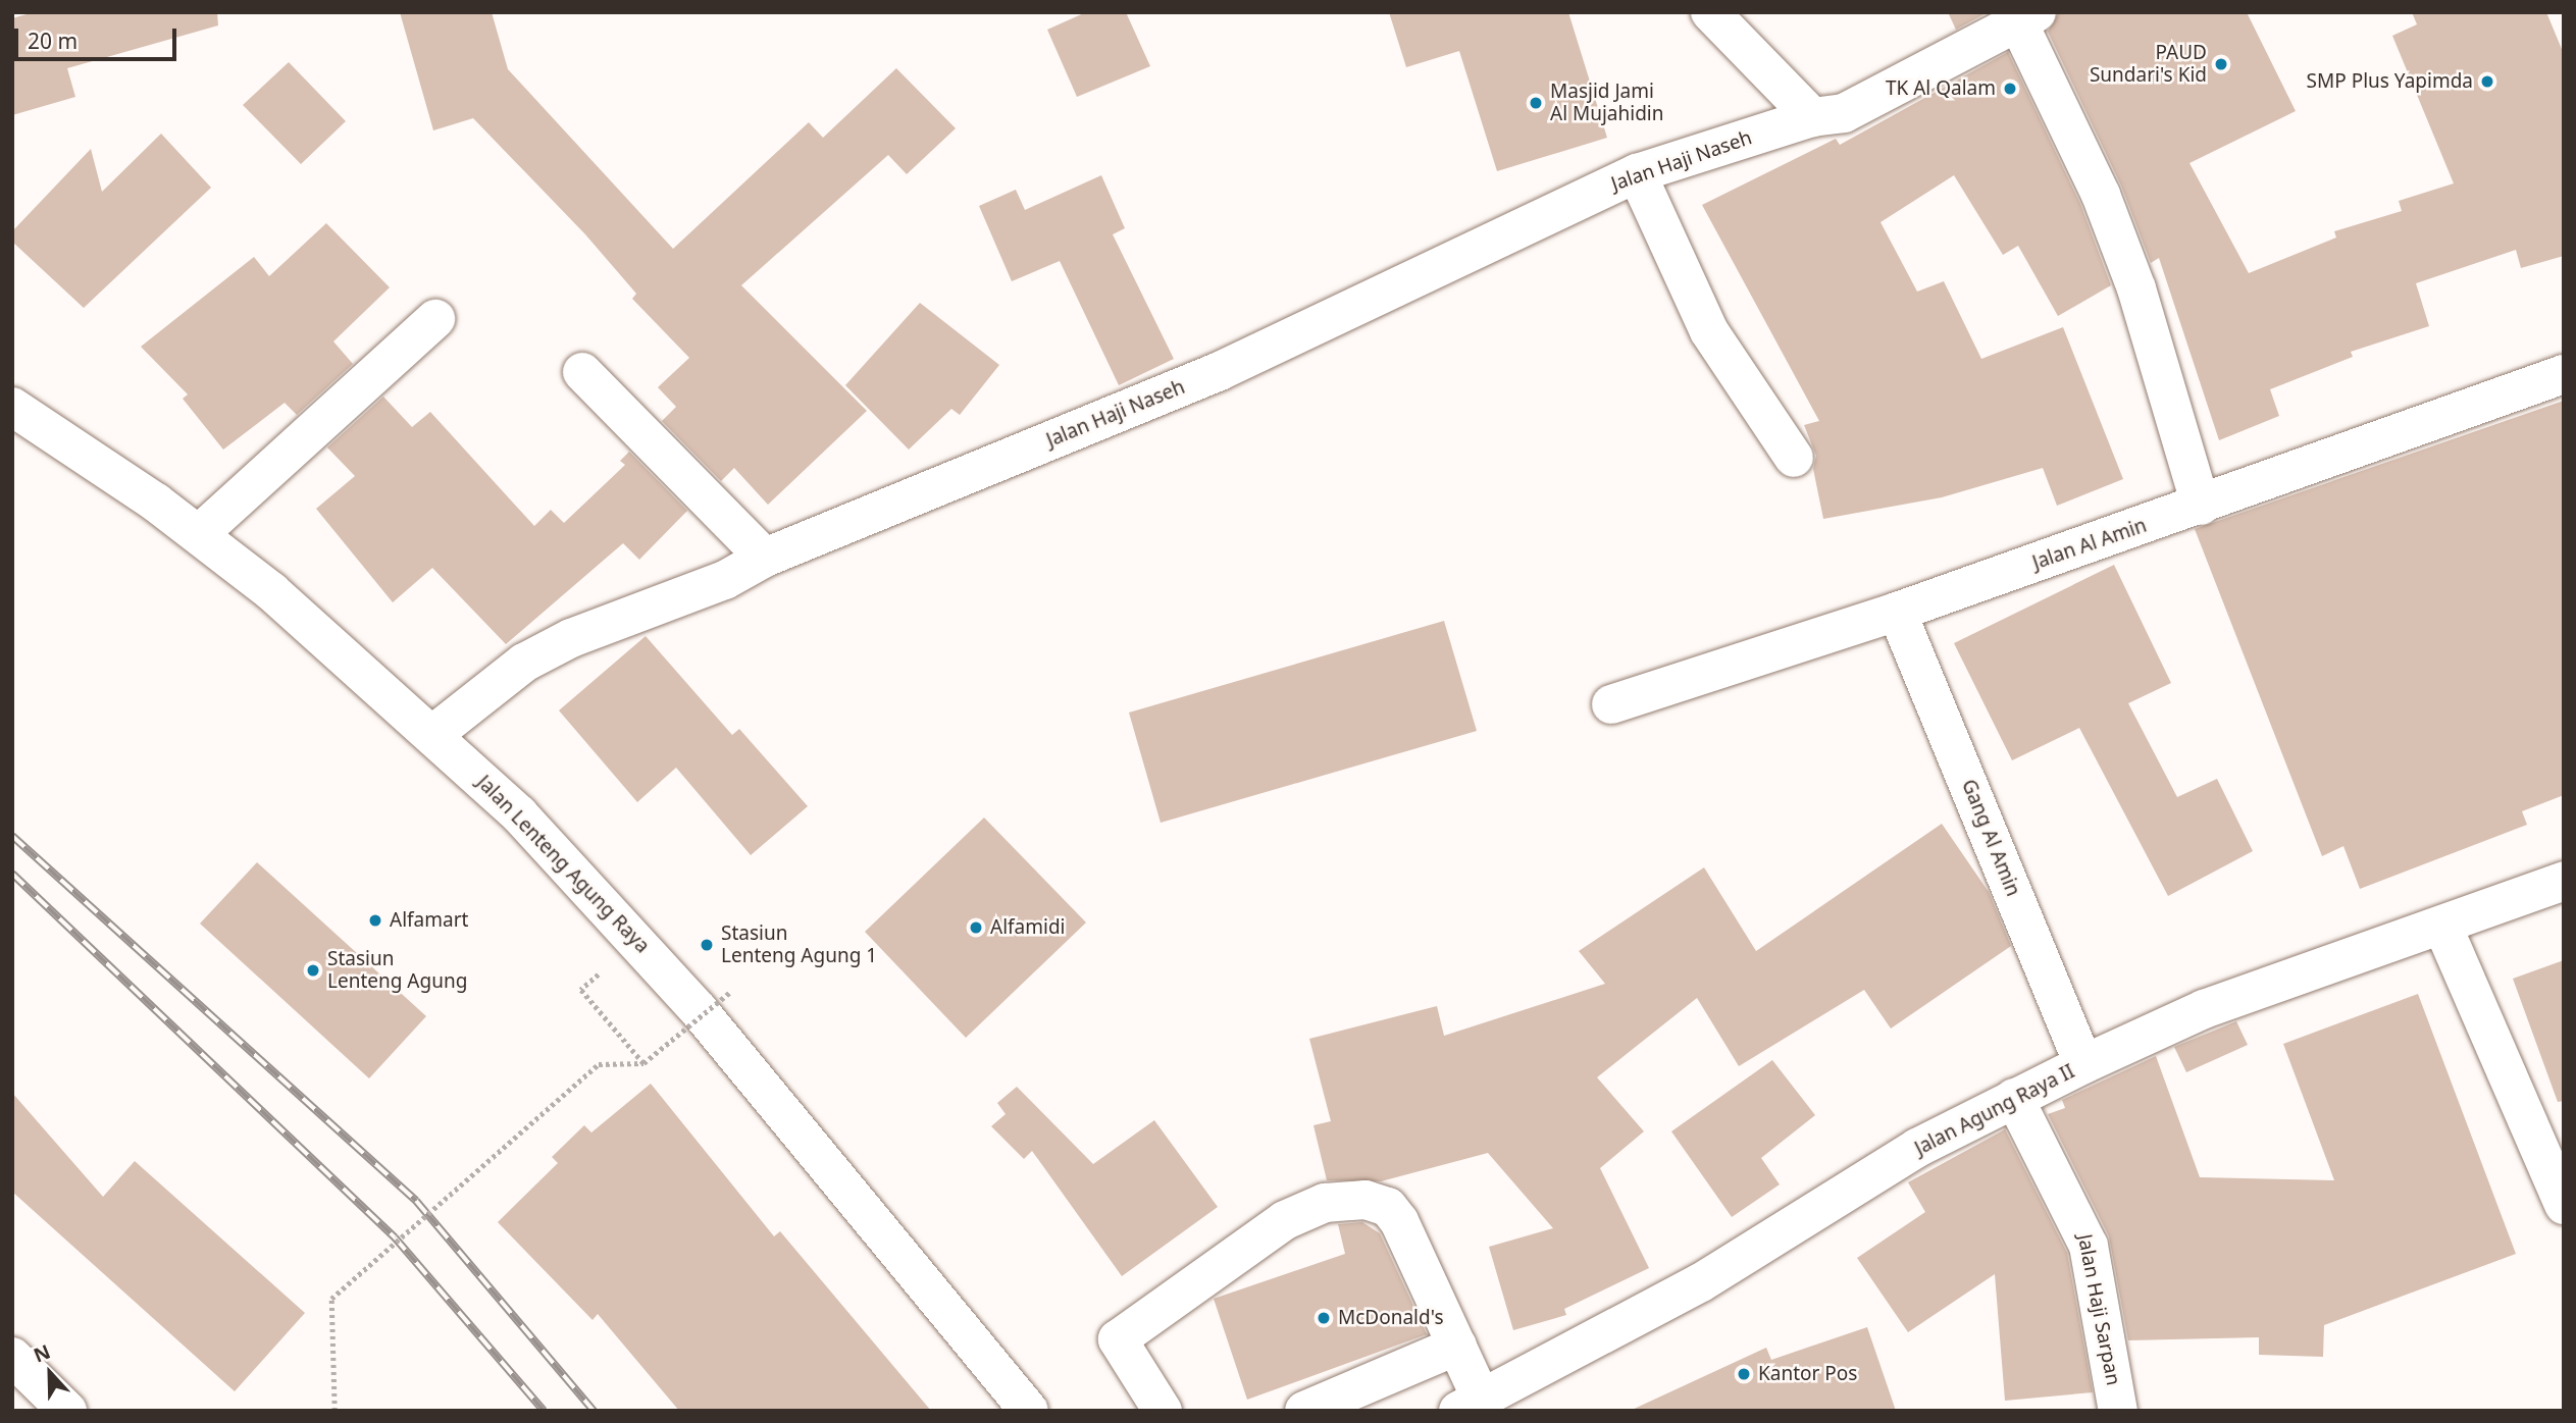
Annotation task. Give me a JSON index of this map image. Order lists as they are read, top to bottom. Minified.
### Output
{"streets":{"street":["Jalan Haji Naseh","Jalan Al Amin","Gang Al Amin","Jalan Lenteng Agung Raya","Jalan Agung Raya II","Jalan Haji Sarpan"]},"crossings":[["Jalan Haji Naseh","Jalan Lenteng Agung Raya"],["Jalan Al Amin","Gang Al Amin"],["Gang Al Amin","Jalan Agung Raya II"],["Jalan Agung Raya II","Jalan Haji Sarpan"]],"places":["PAUD Sundari's Kid","SMP Plus Yapimda","TK Al Qalam","Masjid Jami Al Mujahidin","Alfamart","Alfamidi","Stasiun Lenteng Agung 1","Stasiun Lenteng Agung","McDonald's","Kantor Pos"],"scale_bar":"20 m","north":"top"}
